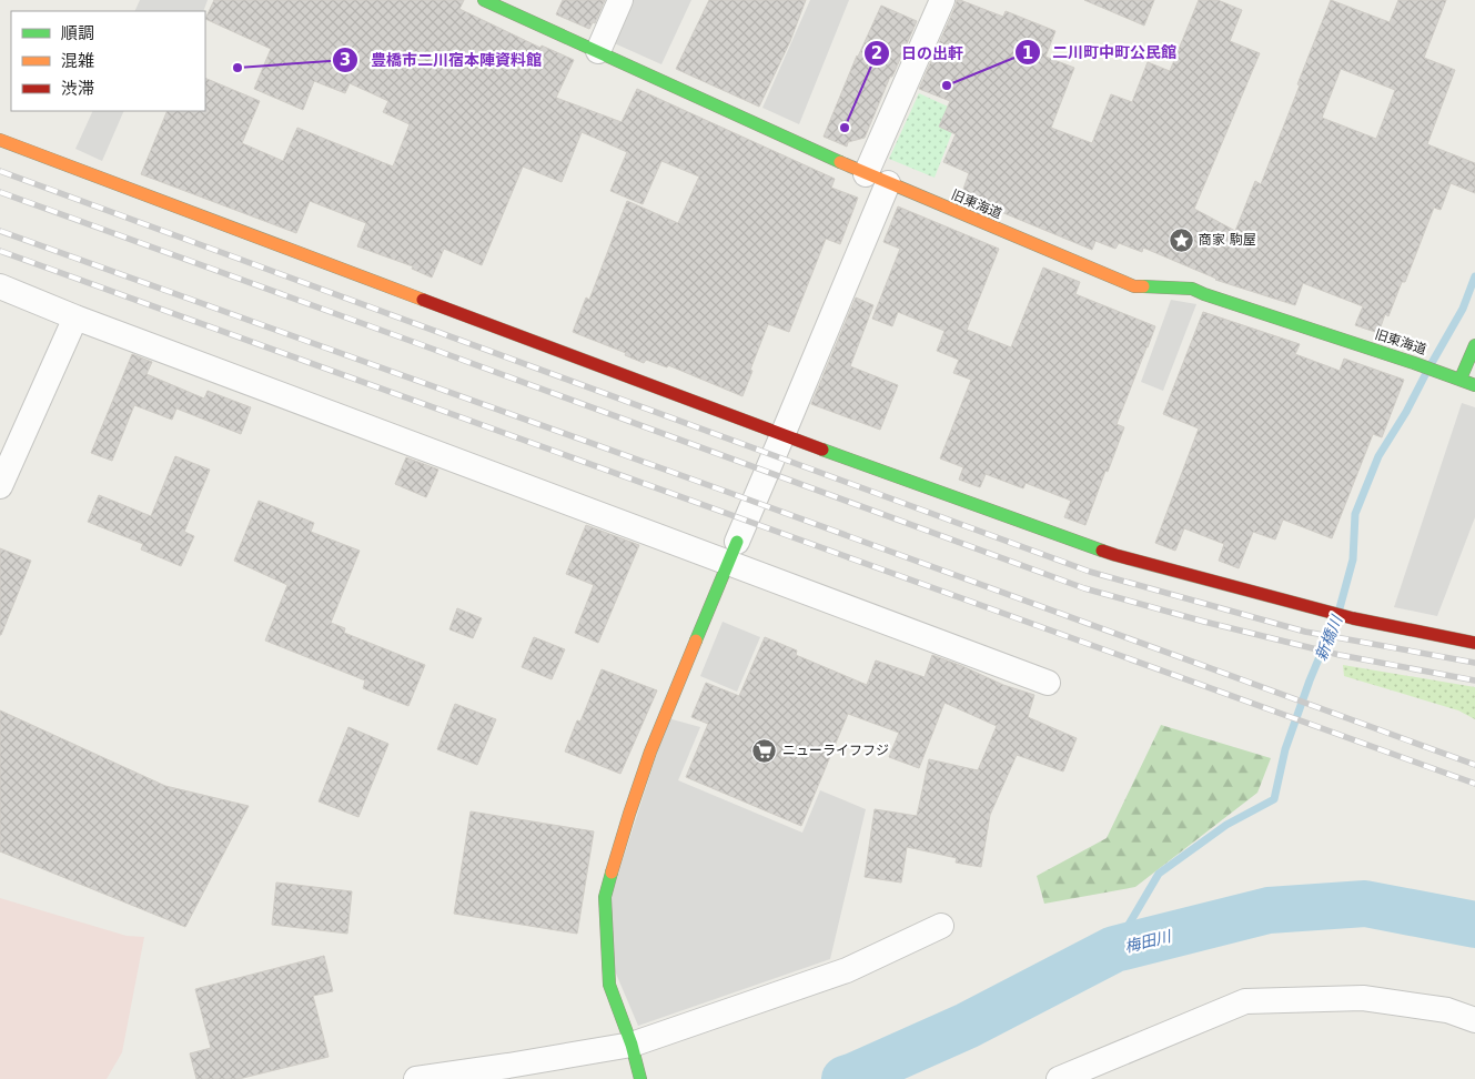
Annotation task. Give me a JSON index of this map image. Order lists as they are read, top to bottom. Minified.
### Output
{"streets":{"street":["旧東海道"]},"water":["新橋川","梅田川"],"places":{"other":["豊橋市二川宿本陣資料館","二川町中町公民館","日の出軒"],"place":["商家 駒屋"],"supermarket":["ニューライフフジ"]},"legend":["順調","混雑","渋滞"]}
